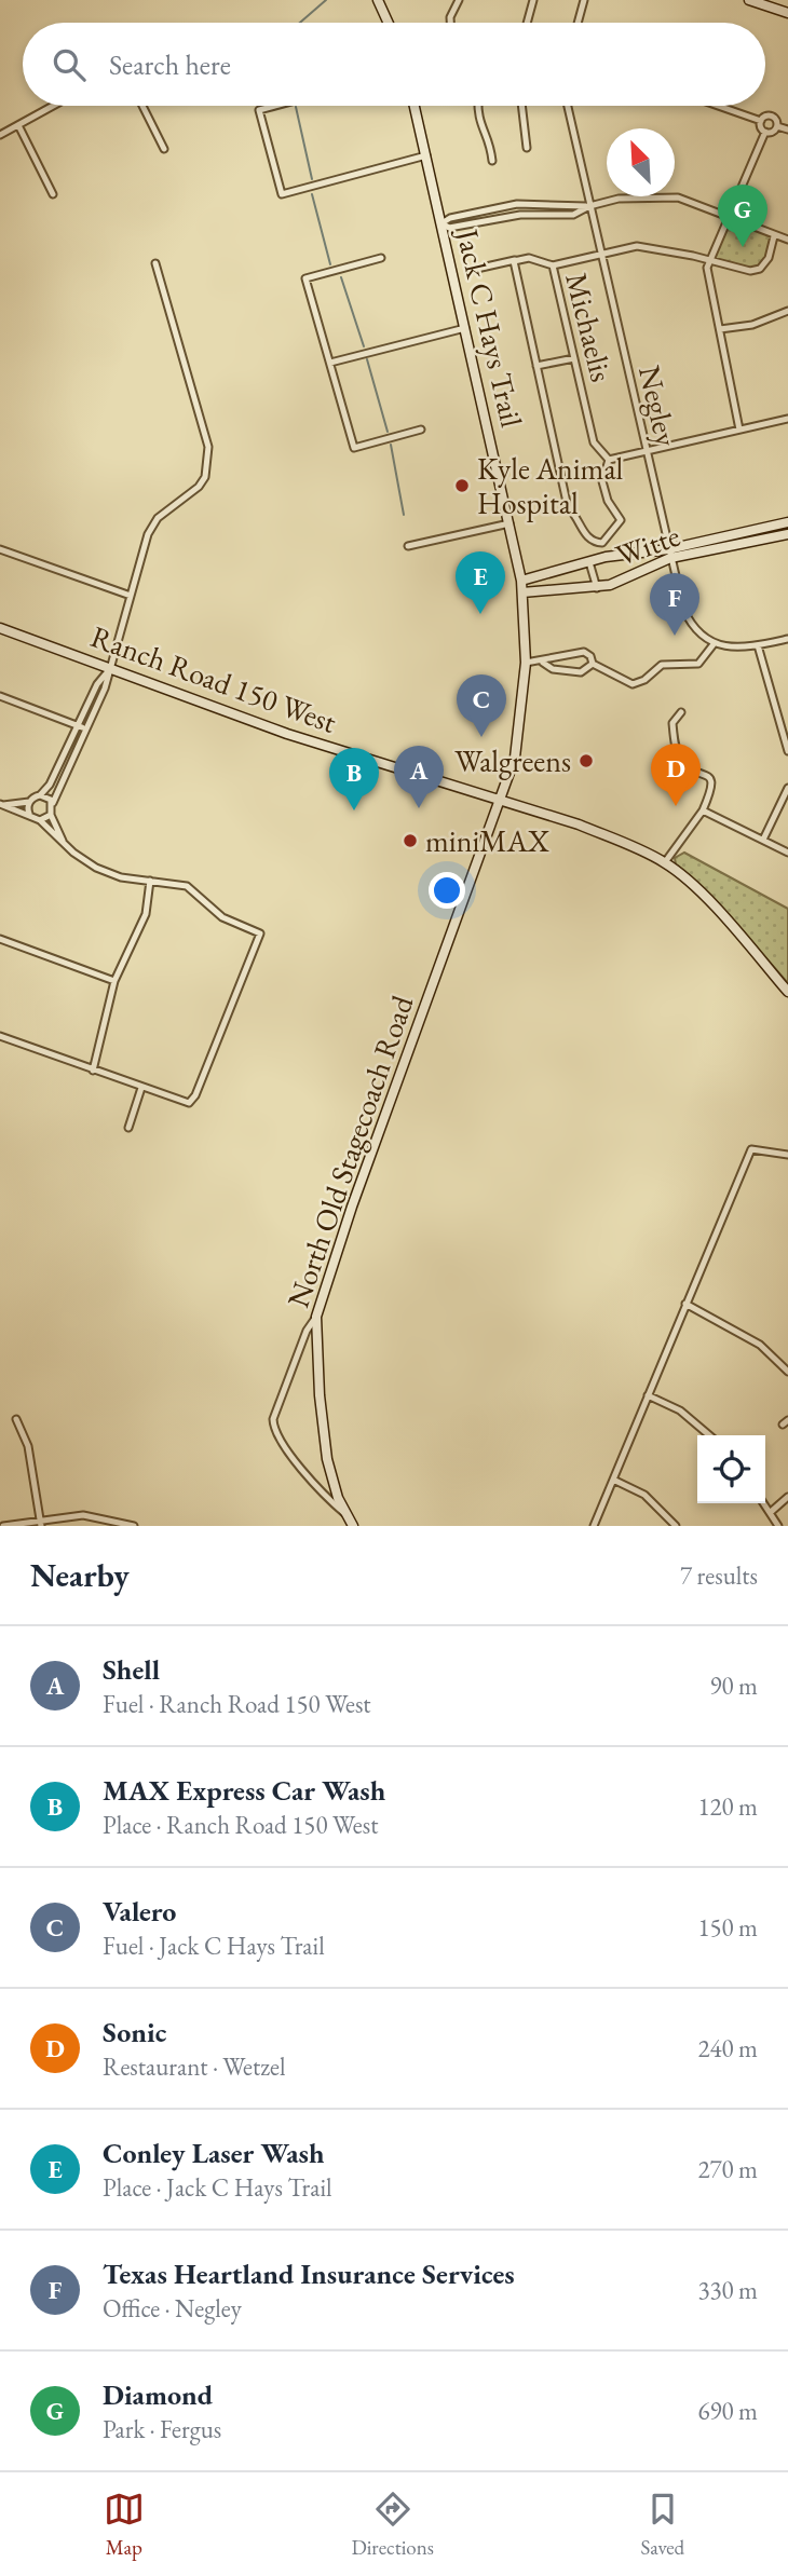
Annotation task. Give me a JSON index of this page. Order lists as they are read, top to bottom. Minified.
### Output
{"streets":{"main road":["Jack C Hays Trail","Witte","Ranch Road 150 West","North Old Stagecoach Road"],"street":["Michaelis","Negley"]},"crossings":[["Jack C Hays Trail","Witte"],["Jack C Hays Trail","Ranch Road 150 West"],["Jack C Hays Trail","North Old Stagecoach Road"],["Negley","Witte"],["Ranch Road 150 West","North Old Stagecoach Road"]],"places":["Kyle Animal Hospital","Walgreens","miniMAX"],"north":"top left","page":{"search":"Search here","pins":["G","E","F","C","D","A","B"],"heading":["Nearby","7 results"],"list":[{"mark":"A","name":"Shell","note":"Fuel · Ranch Road 150 West","value":"90 m"},{"mark":"B","name":"MAX Express Car Wash","note":"Place · Ranch Road 150 West","value":"120 m"},{"mark":"C","name":"Valero","note":"Fuel · Jack C Hays Trail","value":"150 m"},{"mark":"D","name":"Sonic","note":"Restaurant · Wetzel","value":"240 m"},{"mark":"E","name":"Conley Laser Wash","note":"Place · Jack C Hays Trail","value":"270 m"},{"mark":"F","name":"Texas Heartland Insurance Services","note":"Office · Negley","value":"330 m"},{"mark":"G","name":"Diamond","note":"Park · Fergus","value":"690 m"}],"nav":["Map","Directions","Saved"]}}
